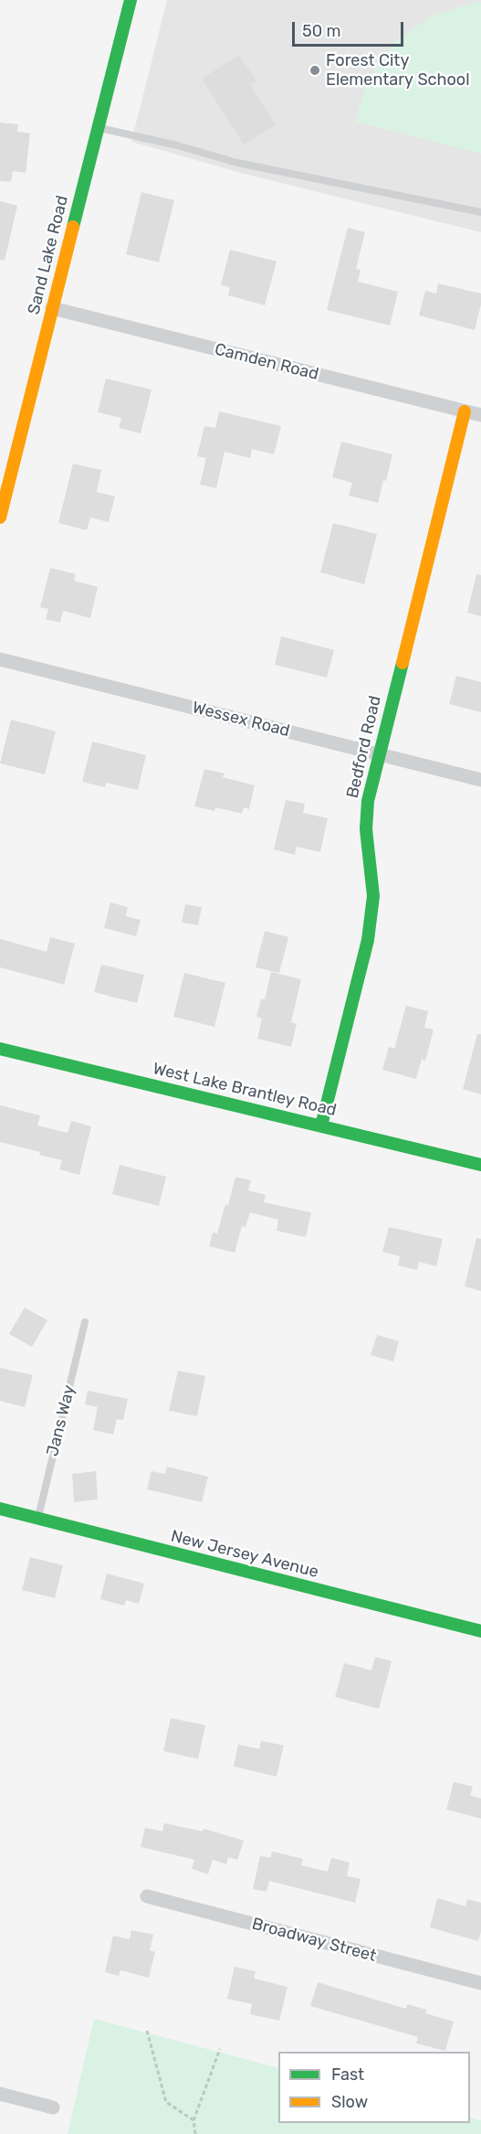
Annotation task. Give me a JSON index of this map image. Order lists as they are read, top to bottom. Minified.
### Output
{"streets":{"street":["Sand Lake Road","Camden Road","Wessex Road","Bedford Road","West Lake Brantley Road","New Jersey Avenue","Broadway Street"],"lane":["Jans Way"]},"crossings":[["Sand Lake Road","Camden Road"],["Camden Road","Bedford Road"],["Wessex Road","Bedford Road"],["Bedford Road","West Lake Brantley Road"],["Jans Way","New Jersey Avenue"]],"places":["Forest City Elementary School"],"legend":["Fast","Slow"],"scale_bar":"50 m"}
